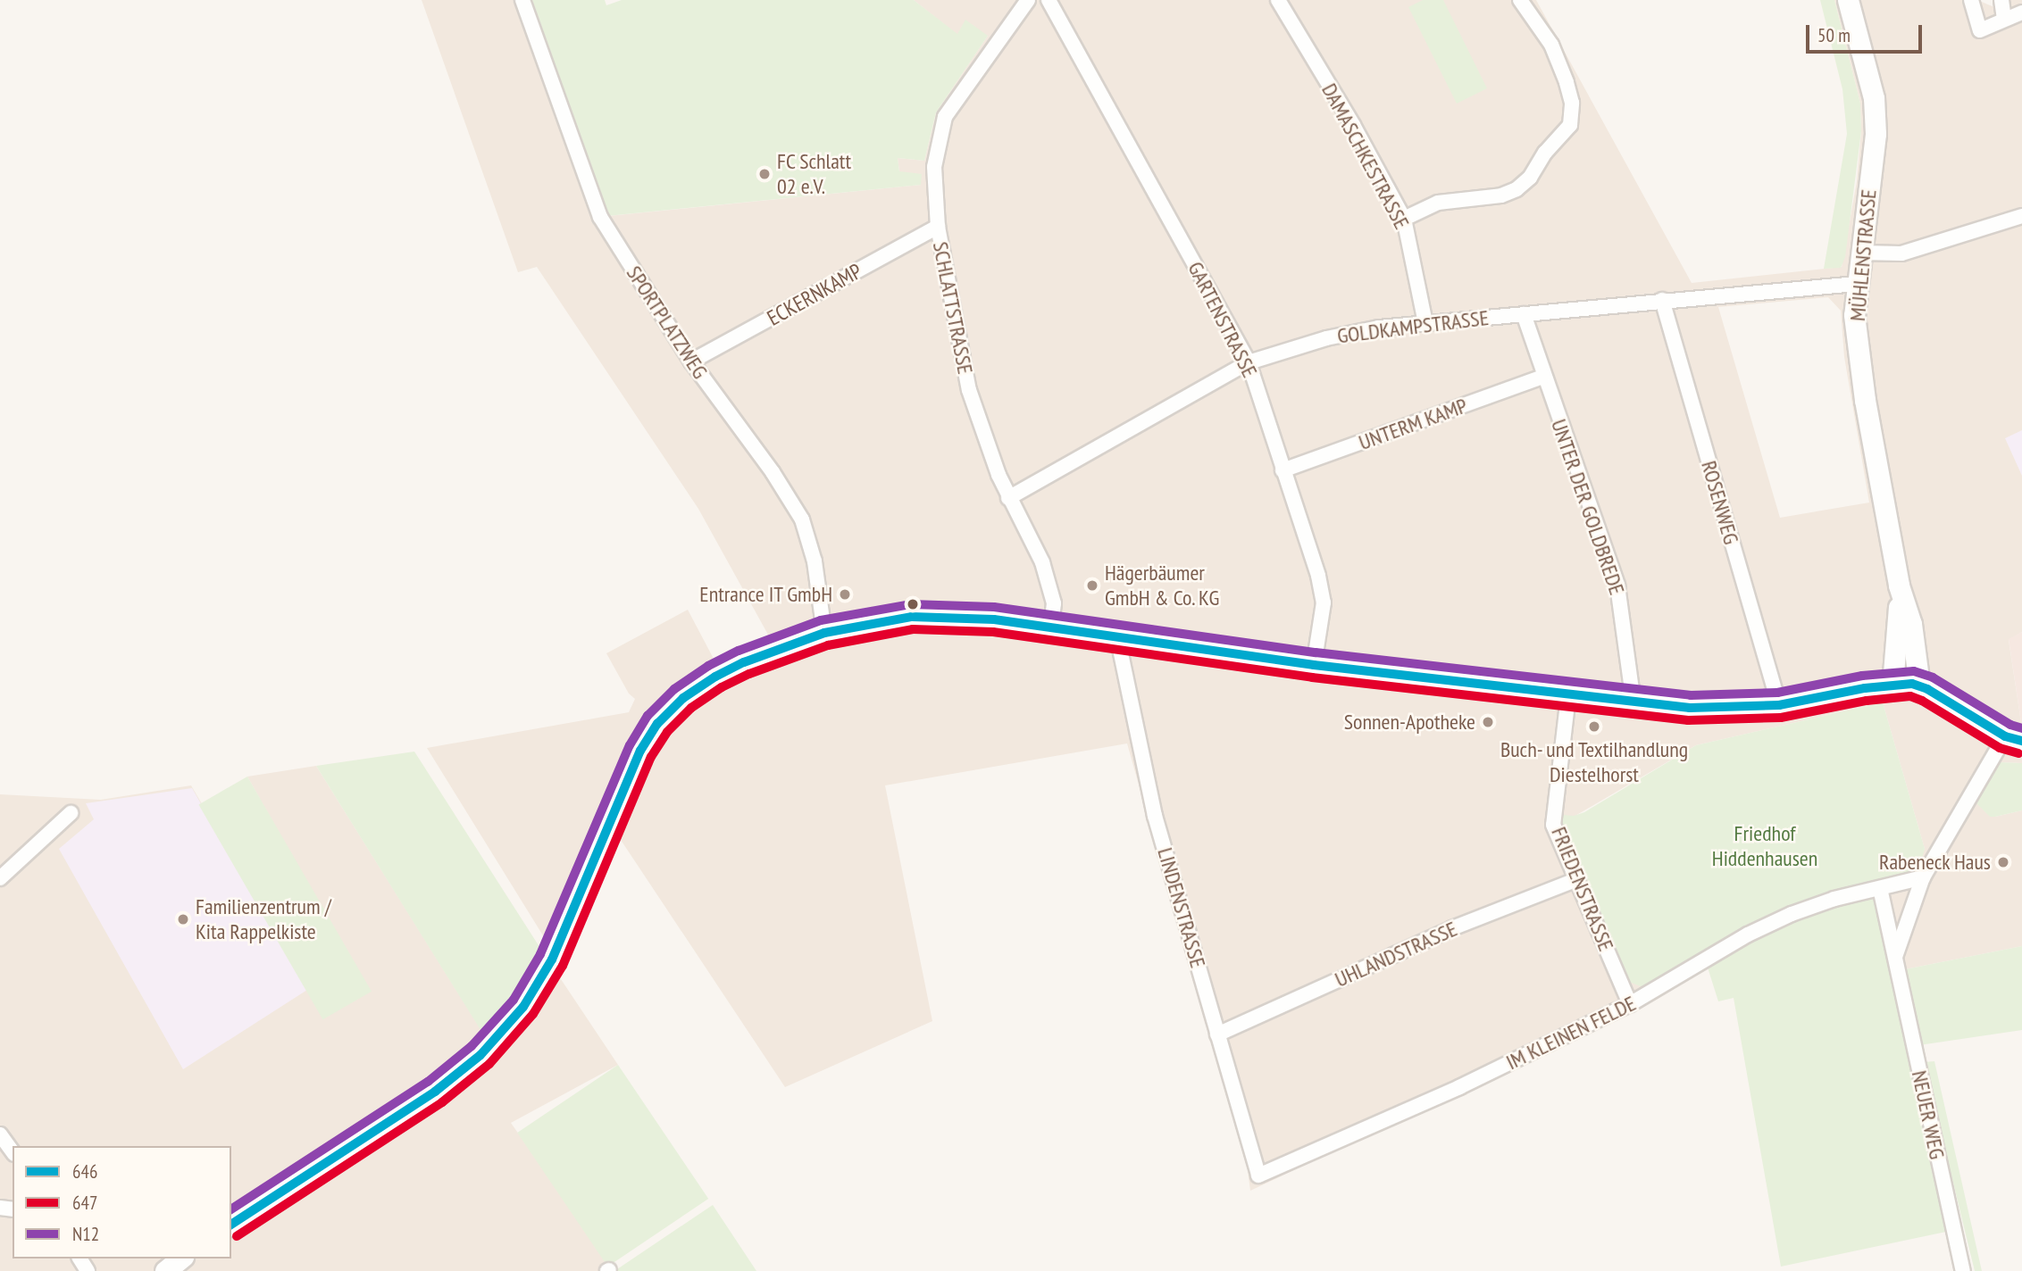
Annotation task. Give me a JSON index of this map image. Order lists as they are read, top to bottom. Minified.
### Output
{"streets":{"main road":["MÜHLENSTRASSE"],"street":["DAMASCHKESTRASSE","ECKERNKAMP","SCHLATTSTRASSE","GARTENSTRASSE","SPORTPLATZWEG","GOLDKAMPSTRASSE","UNTERM KAMP","ROSENWEG","UNTER DER GOLDBREDE","FRIEDENSTRASSE","LINDENSTRASSE","UHLANDSTRASSE","IM KLEINEN FELDE","NEUER WEG"]},"crossings":[["DAMASCHKESTRASSE","GOLDKAMPSTRASSE"],["MÜHLENSTRASSE","GOLDKAMPSTRASSE"],["ECKERNKAMP","SCHLATTSTRASSE"],["ECKERNKAMP","SPORTPLATZWEG"],["SCHLATTSTRASSE","GOLDKAMPSTRASSE"],["GARTENSTRASSE","GOLDKAMPSTRASSE"],["GARTENSTRASSE","UNTERM KAMP"],["GOLDKAMPSTRASSE","ROSENWEG"],["GOLDKAMPSTRASSE","UNTER DER GOLDBREDE"],["UNTERM KAMP","UNTER DER GOLDBREDE"],["FRIEDENSTRASSE","UHLANDSTRASSE"],["FRIEDENSTRASSE","IM KLEINEN FELDE"],["LINDENSTRASSE","UHLANDSTRASSE"],["LINDENSTRASSE","IM KLEINEN FELDE"],["IM KLEINEN FELDE","NEUER WEG"]],"parks":["Friedhof Hiddenhausen"],"places":["FC Schlatt 02 e.V.","Hägerbäumer GmbH & Co. KG","Entrance IT GmbH","Sonnen-Apotheke","Buch- und Textilhandlung Diestelhorst","Rabeneck Haus","Familienzentrum / Kita Rappelkiste"],"lines":["transit line N12","transit line 646","transit line 647"],"legend":["646","647","N12"],"scale_bar":"50 m"}
